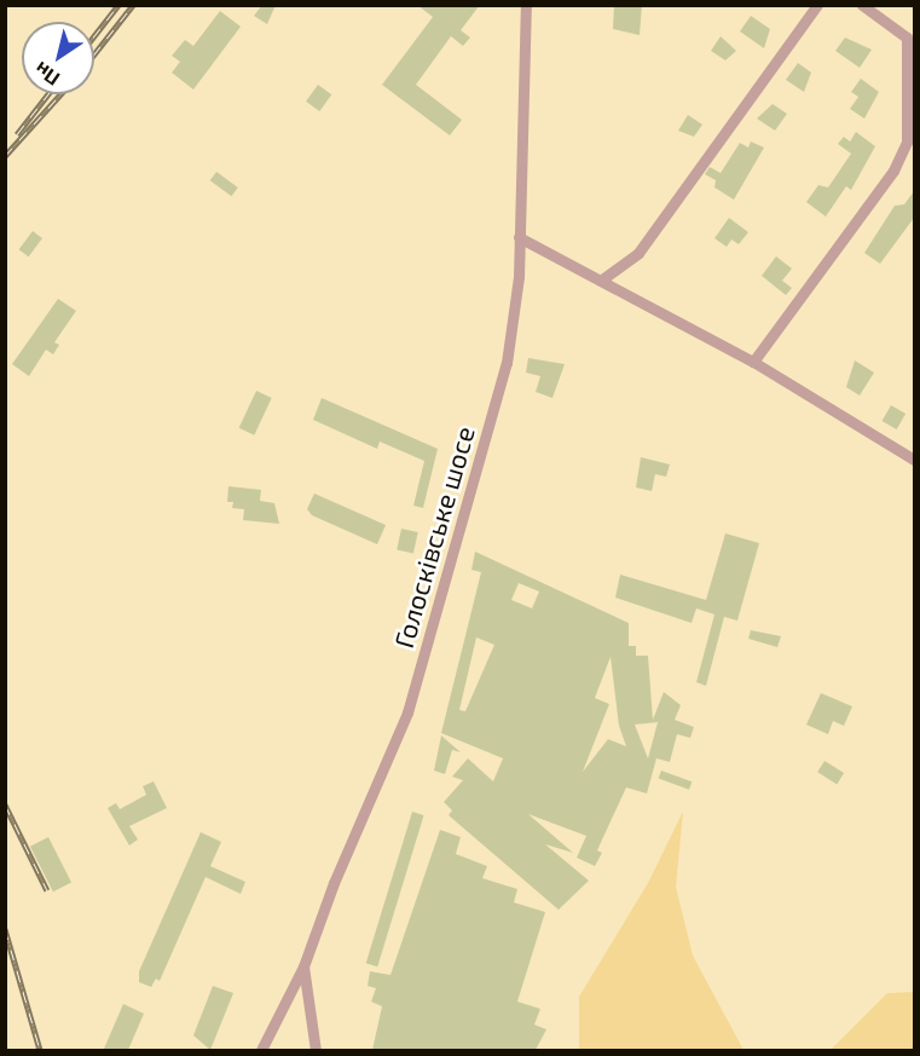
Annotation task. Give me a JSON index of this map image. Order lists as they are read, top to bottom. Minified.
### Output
{"streets":{"street":["Голосківське шосе"]},"north":"bottom left"}
